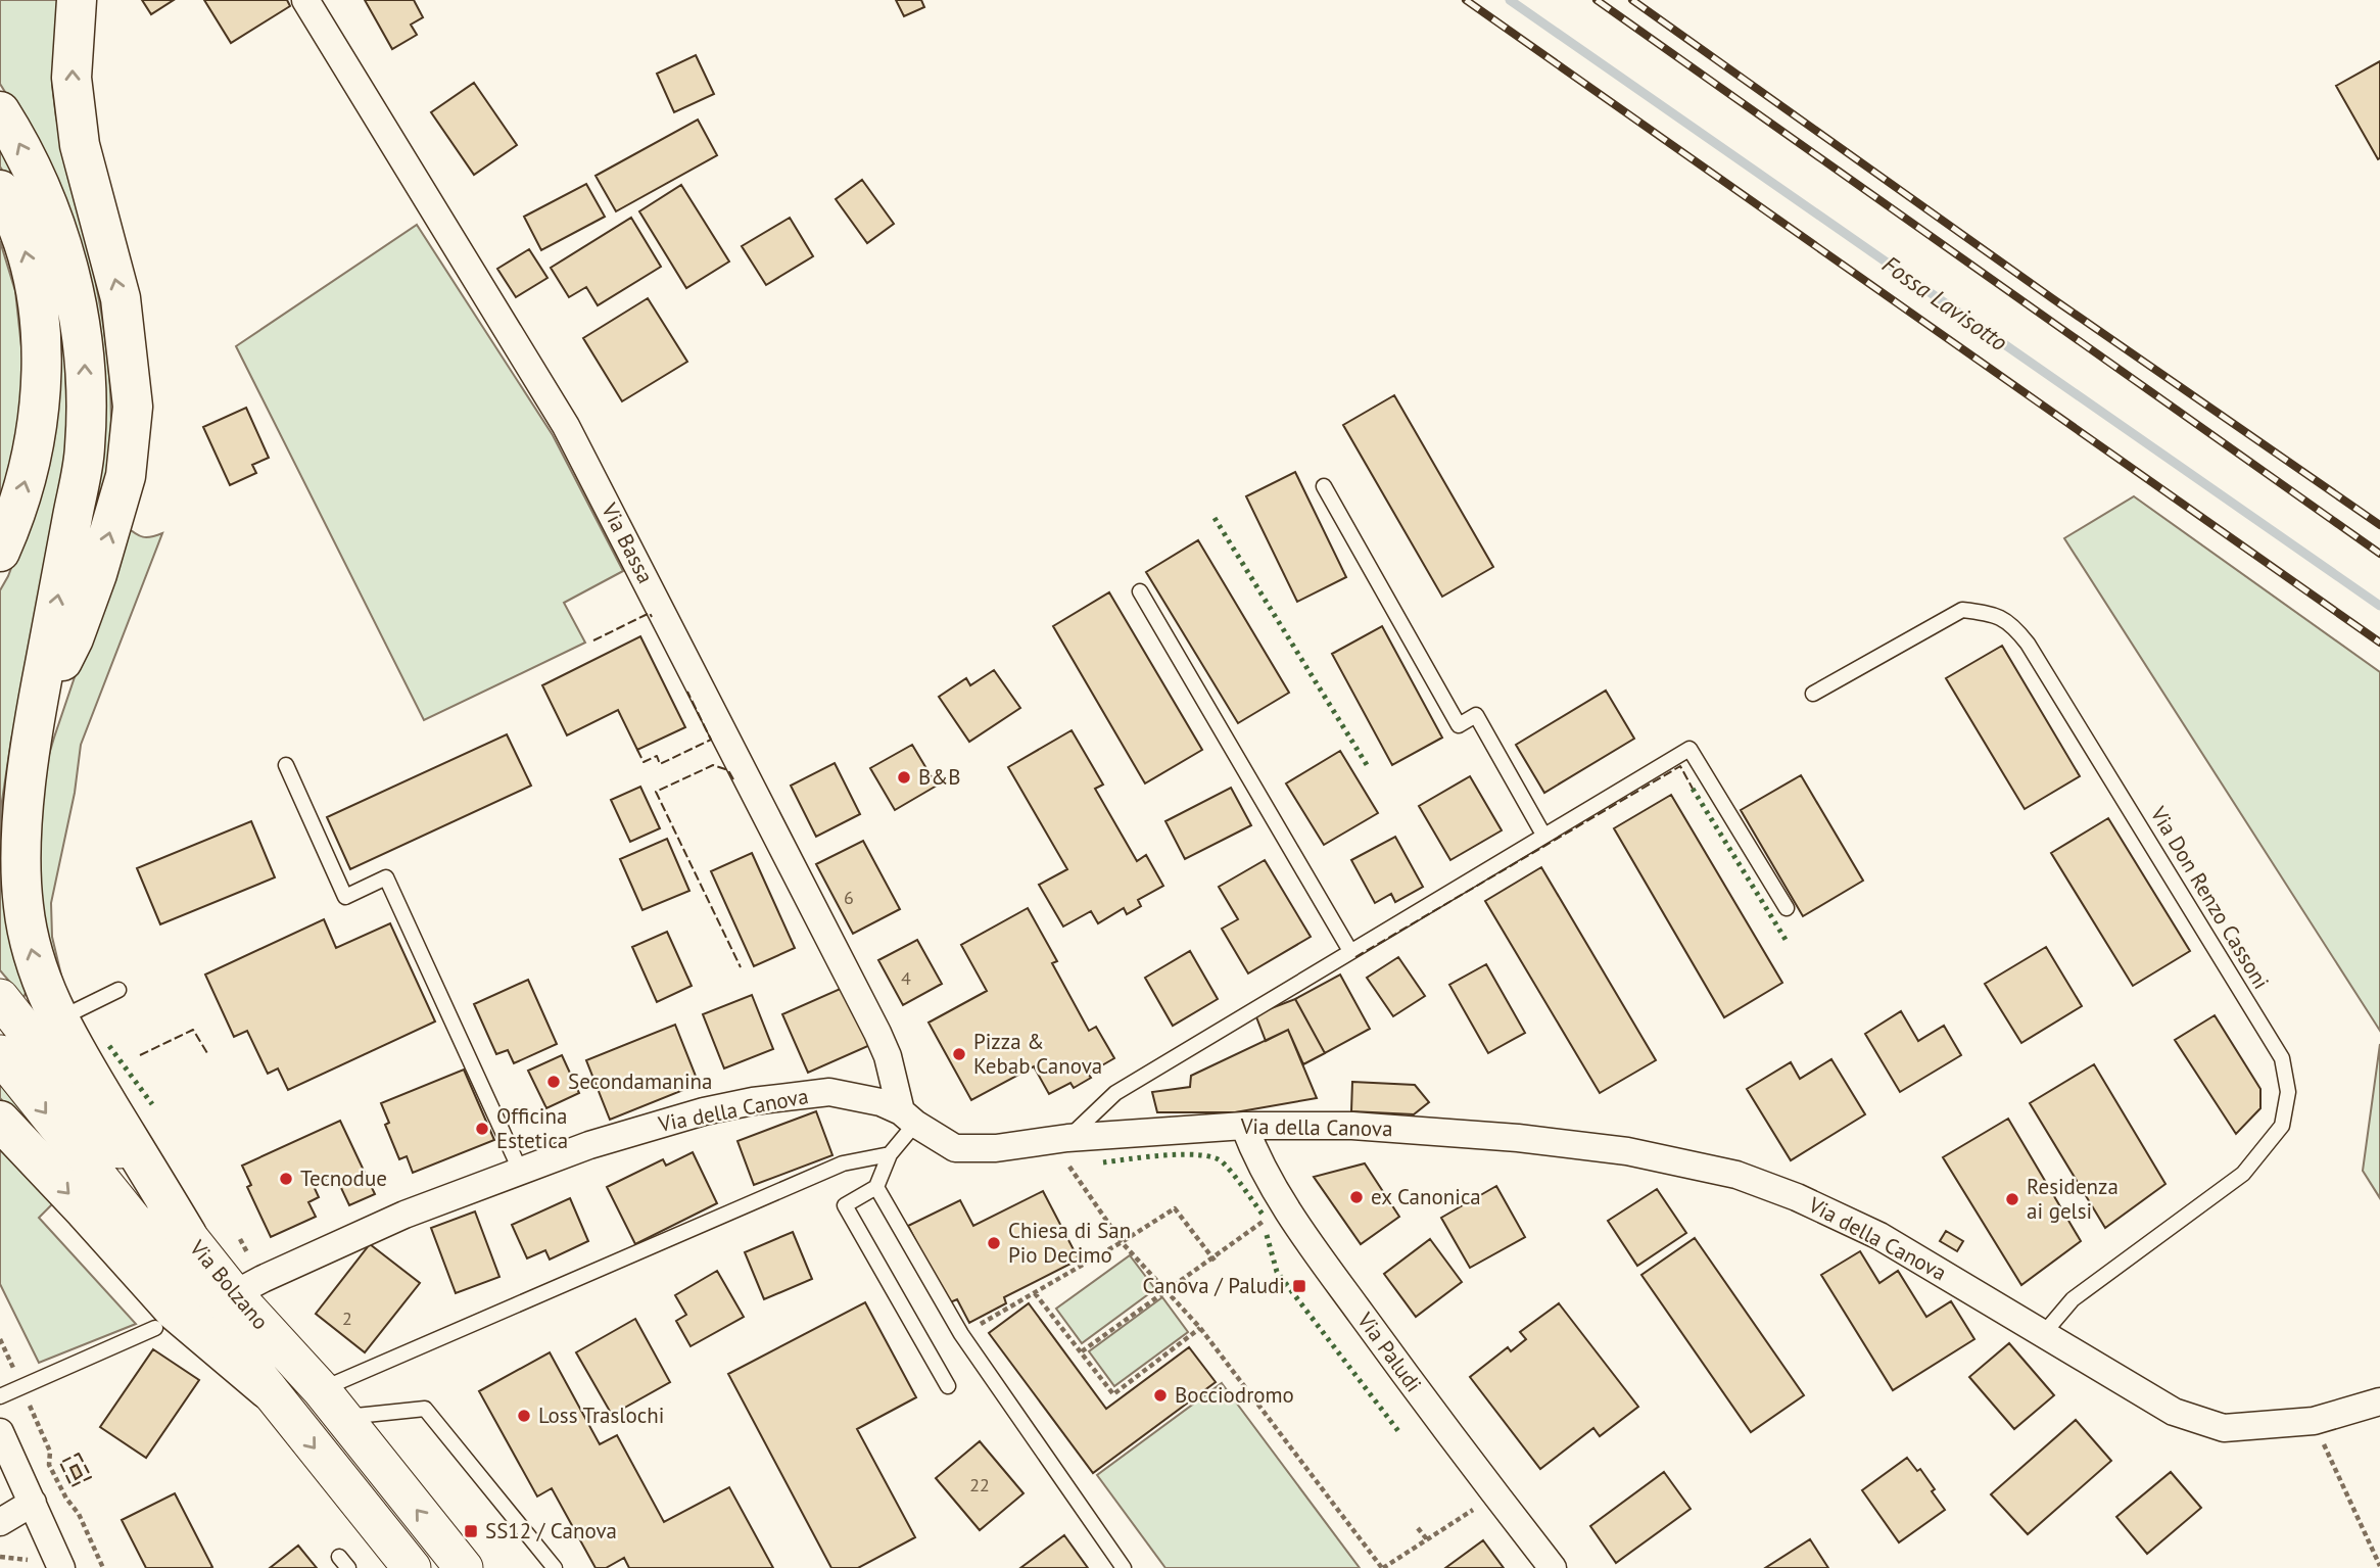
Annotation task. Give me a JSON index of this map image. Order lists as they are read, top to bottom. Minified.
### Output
{"streets":{"main road":["Via Bolzano"],"street":["Via Bassa","Via della Canova","Via Paludi"],"lane":["Via Don Renzo Cassoni"]},"crossings":[["Via Bassa","Via della Canova"],["Via Don Renzo Cassoni","Via della Canova"],["Via della Canova","Via Bolzano"],["Via della Canova","Via Paludi"]],"water":["Fossa Lavisotto"],"places":{"other":["B&B","Pizza & Kebab Canova","Secondamanina","Officina Estetica","Tecnodue","ex Canonica","Residenza ai gelsi","Chiesa di San Pio Decimo","Bocciodromo","Loss Traslochi"],"transit":["Canova / Paludi","SS12 / Canova"]},"house_numbers":["6","4","2","22"]}
